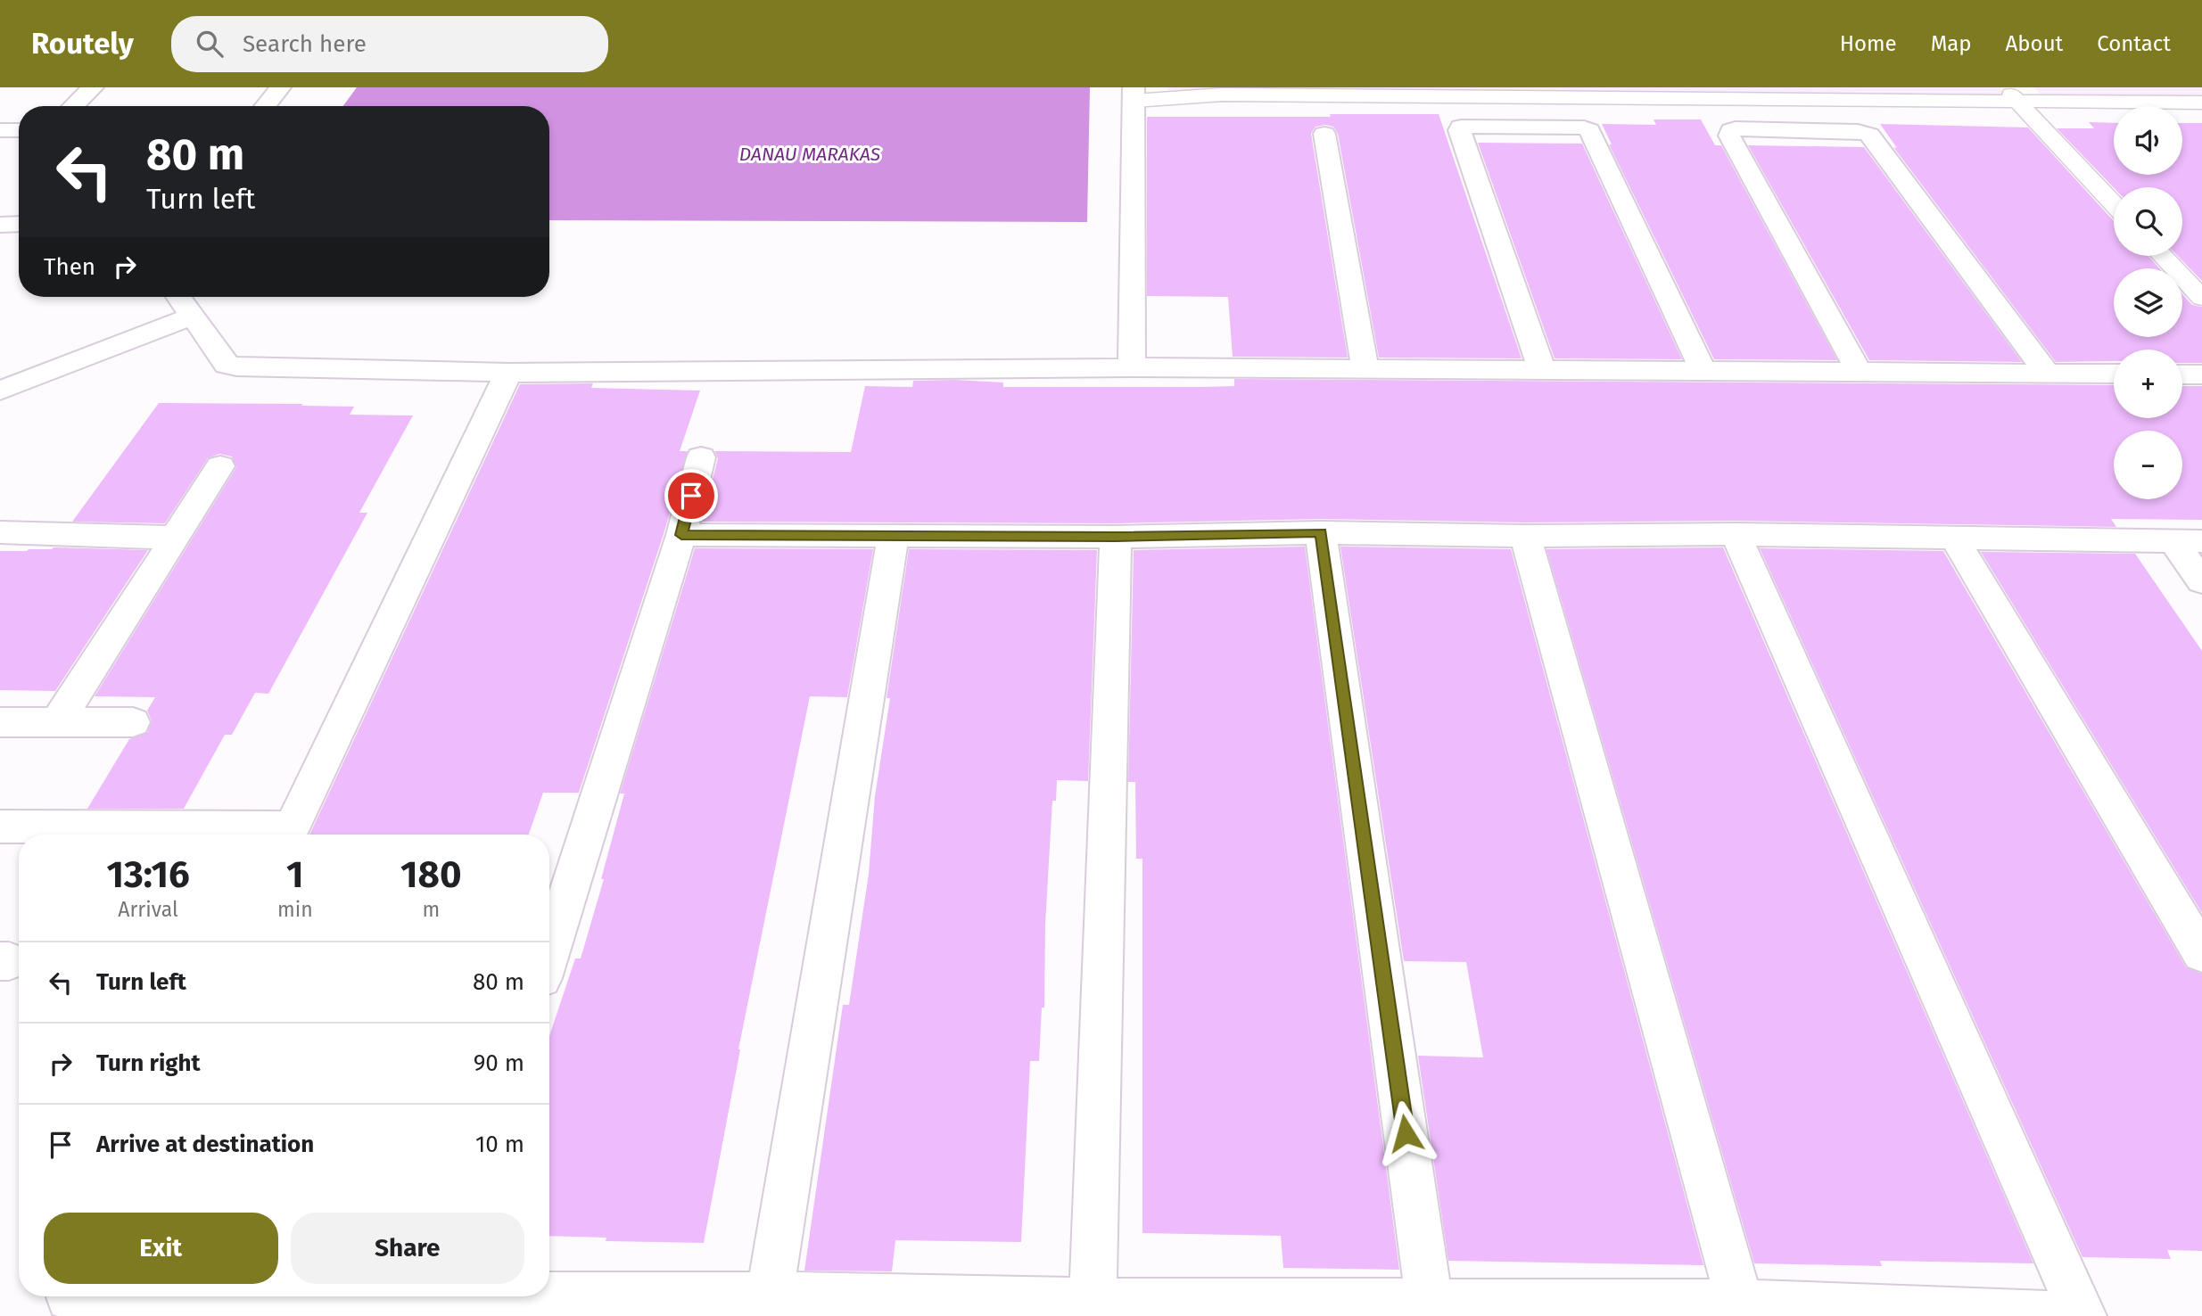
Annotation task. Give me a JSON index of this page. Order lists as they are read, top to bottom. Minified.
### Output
{"water":["DANAU MARAKAS"],"page":{"header":"Routely","search":"Search here","nav":["Home","Map","About","Contact"],"map_buttons":["+","−"],"turn":["80 m","Turn left"],"then":"Then","eta":["13:16","Arrival","1","min","180","m"],"list":[{"name":"Turn left","value":"80 m"},{"name":"Turn right","value":"90 m"},{"name":"Arrive at destination","value":"10 m"}],"buttons":["Exit","Share"]}}
